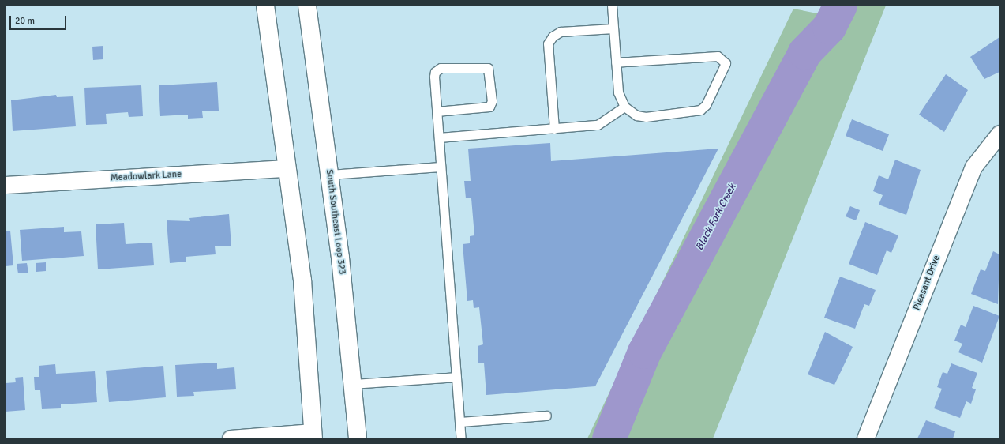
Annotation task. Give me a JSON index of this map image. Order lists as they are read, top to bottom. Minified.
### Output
{"streets":{"highway":["South Southeast Loop 323"],"street":["Meadowlark Lane","Pleasant Drive"]},"water":["Black Fork Creek"],"scale_bar":"20 m"}
